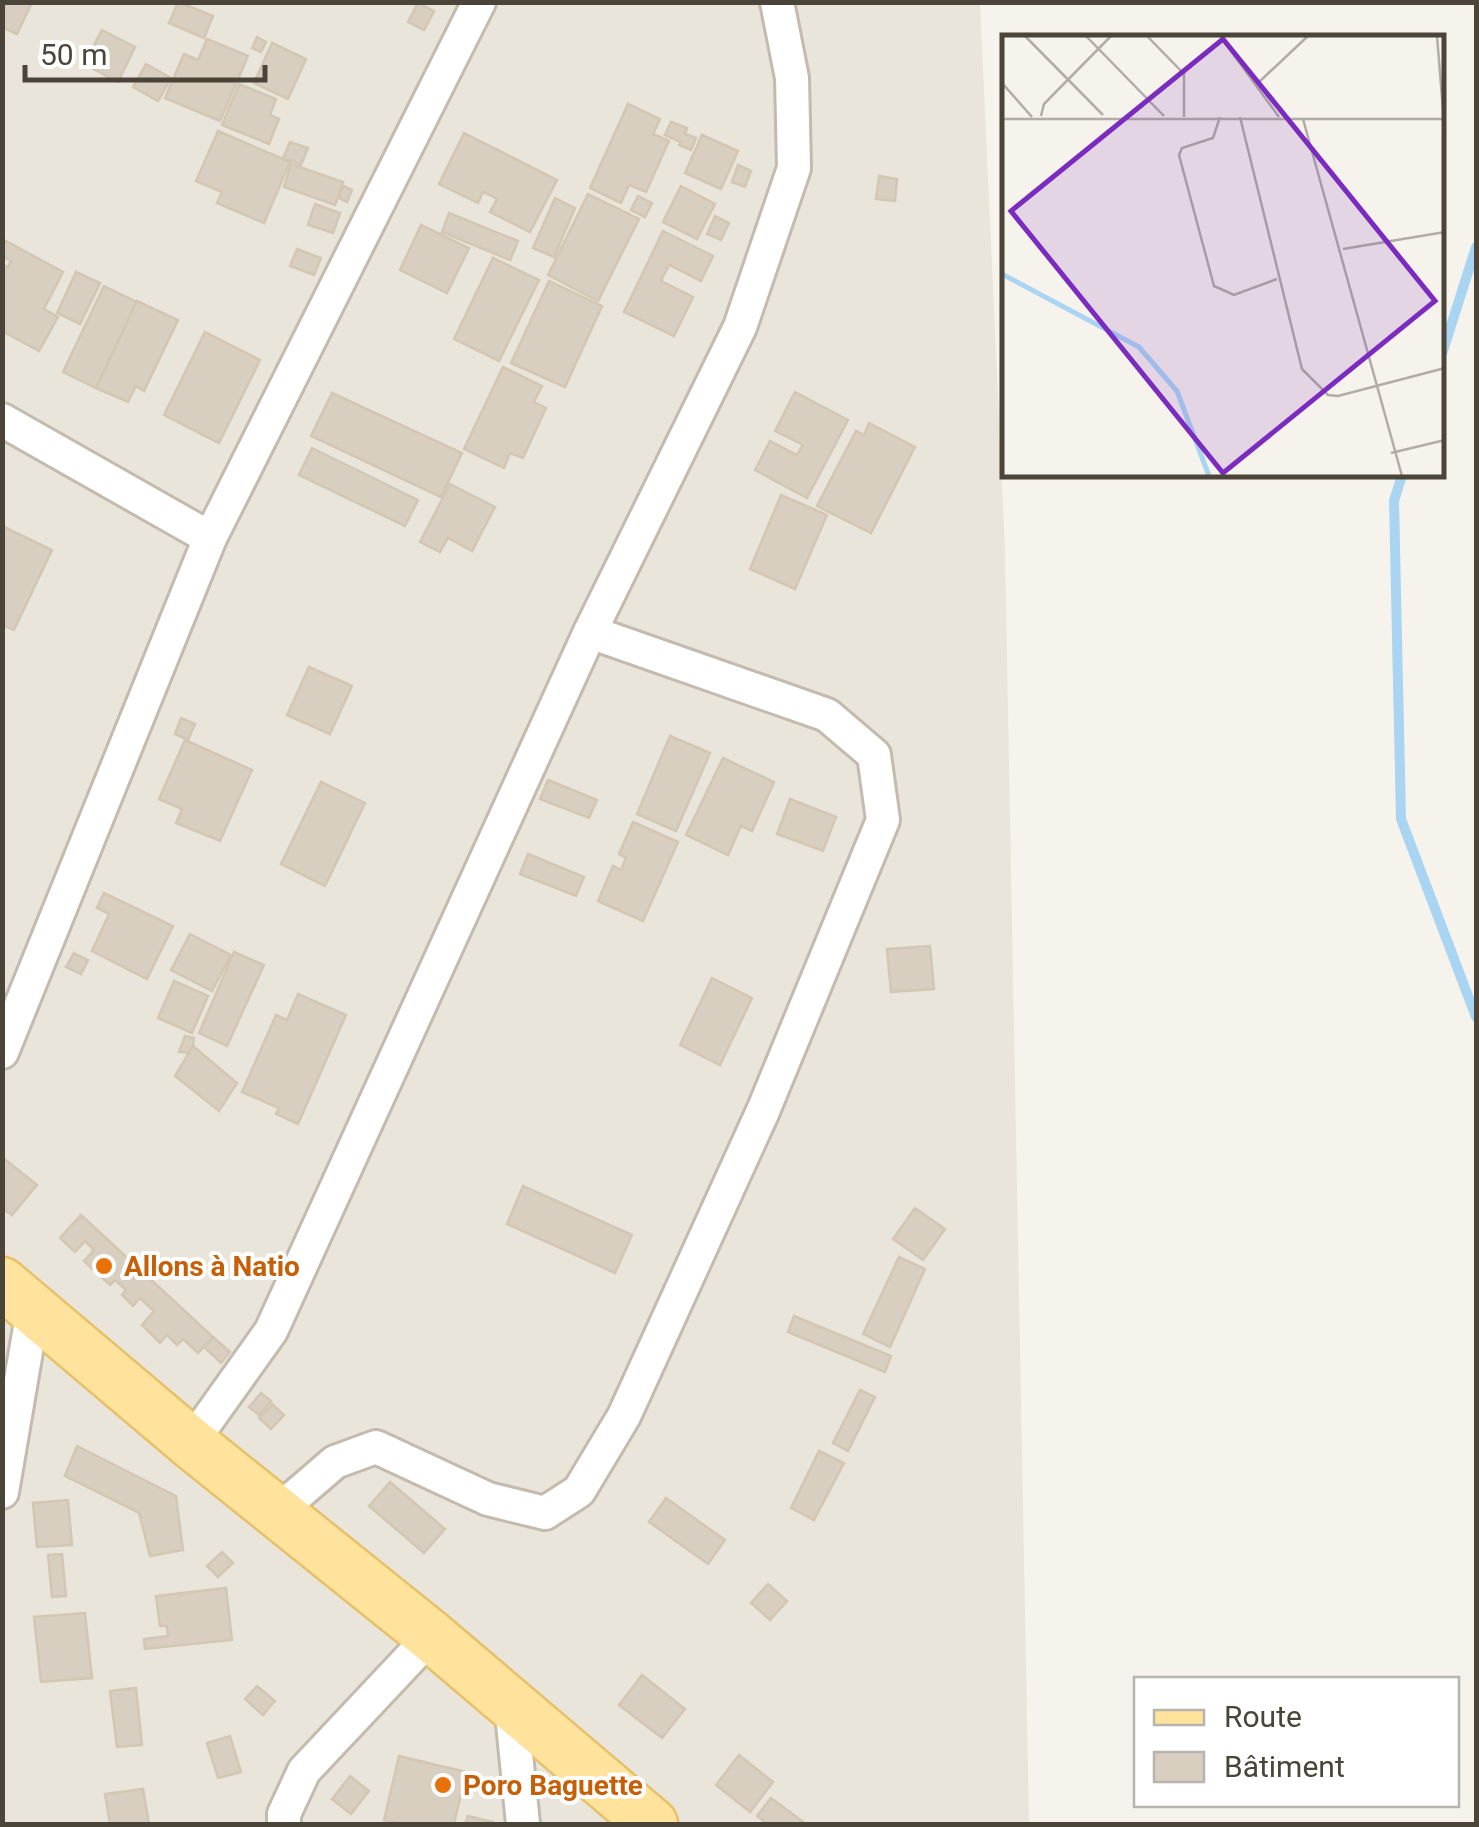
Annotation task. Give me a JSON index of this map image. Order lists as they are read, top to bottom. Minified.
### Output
{"places":["Allons à Natio","Poro Baguette"],"legend":["Route","Bâtiment"],"scale_bar":"50 m"}
